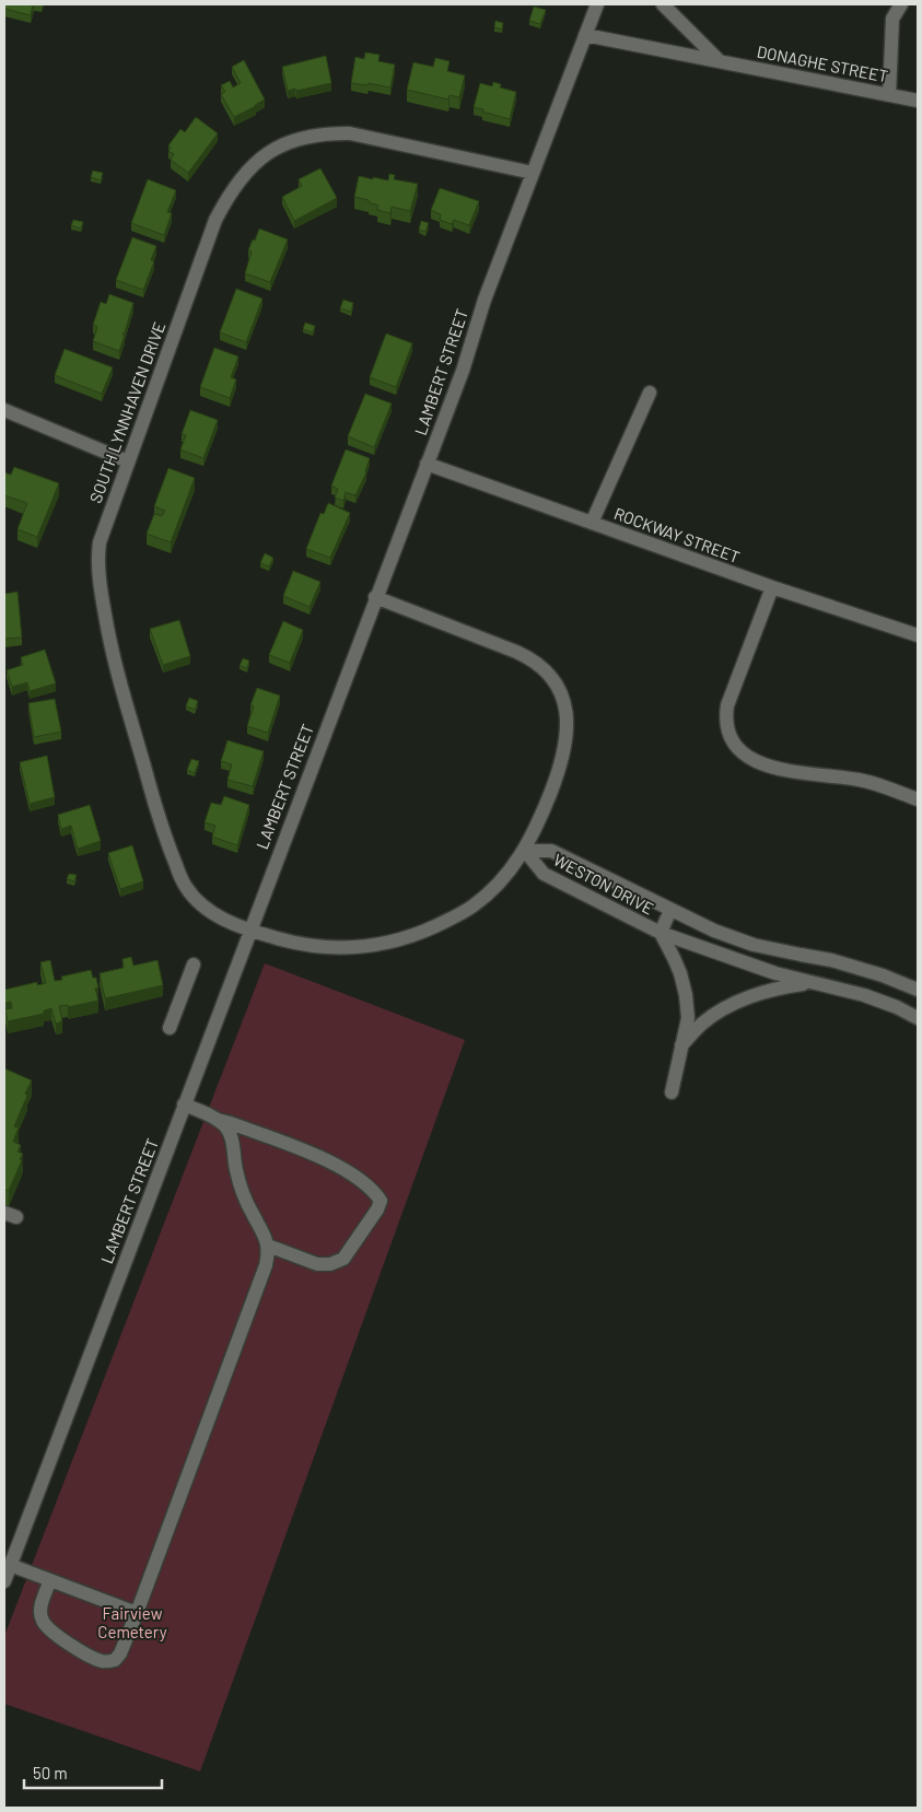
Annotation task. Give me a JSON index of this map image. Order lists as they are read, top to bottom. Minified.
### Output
{"streets":{"street":["DONAGHE STREET","LAMBERT STREET","SOUTH LYNNHAVEN DRIVE","ROCKWAY STREET","WESTON DRIVE"]},"crossings":[["DONAGHE STREET","LAMBERT STREET"],["LAMBERT STREET","SOUTH LYNNHAVEN DRIVE"],["LAMBERT STREET","ROCKWAY STREET"],["SOUTH LYNNHAVEN DRIVE","WESTON DRIVE"]],"parks":["Fairview Cemetery"],"scale_bar":"50 m"}
